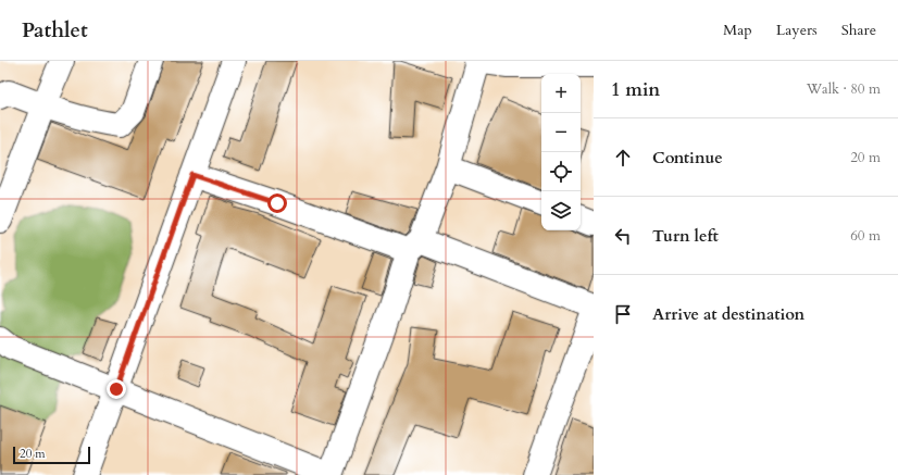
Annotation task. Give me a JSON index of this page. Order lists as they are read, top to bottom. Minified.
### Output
{"scale_bar":"20 m","page":{"header":"Pathlet","nav":["Map","Layers","Share"],"heading":["1 min","Walk · 80 m"],"map_buttons":["+","−"],"list":[["Continue","20 m"],["Turn left","60 m"],"Arrive at destination"],"scale":"20 m"}}
